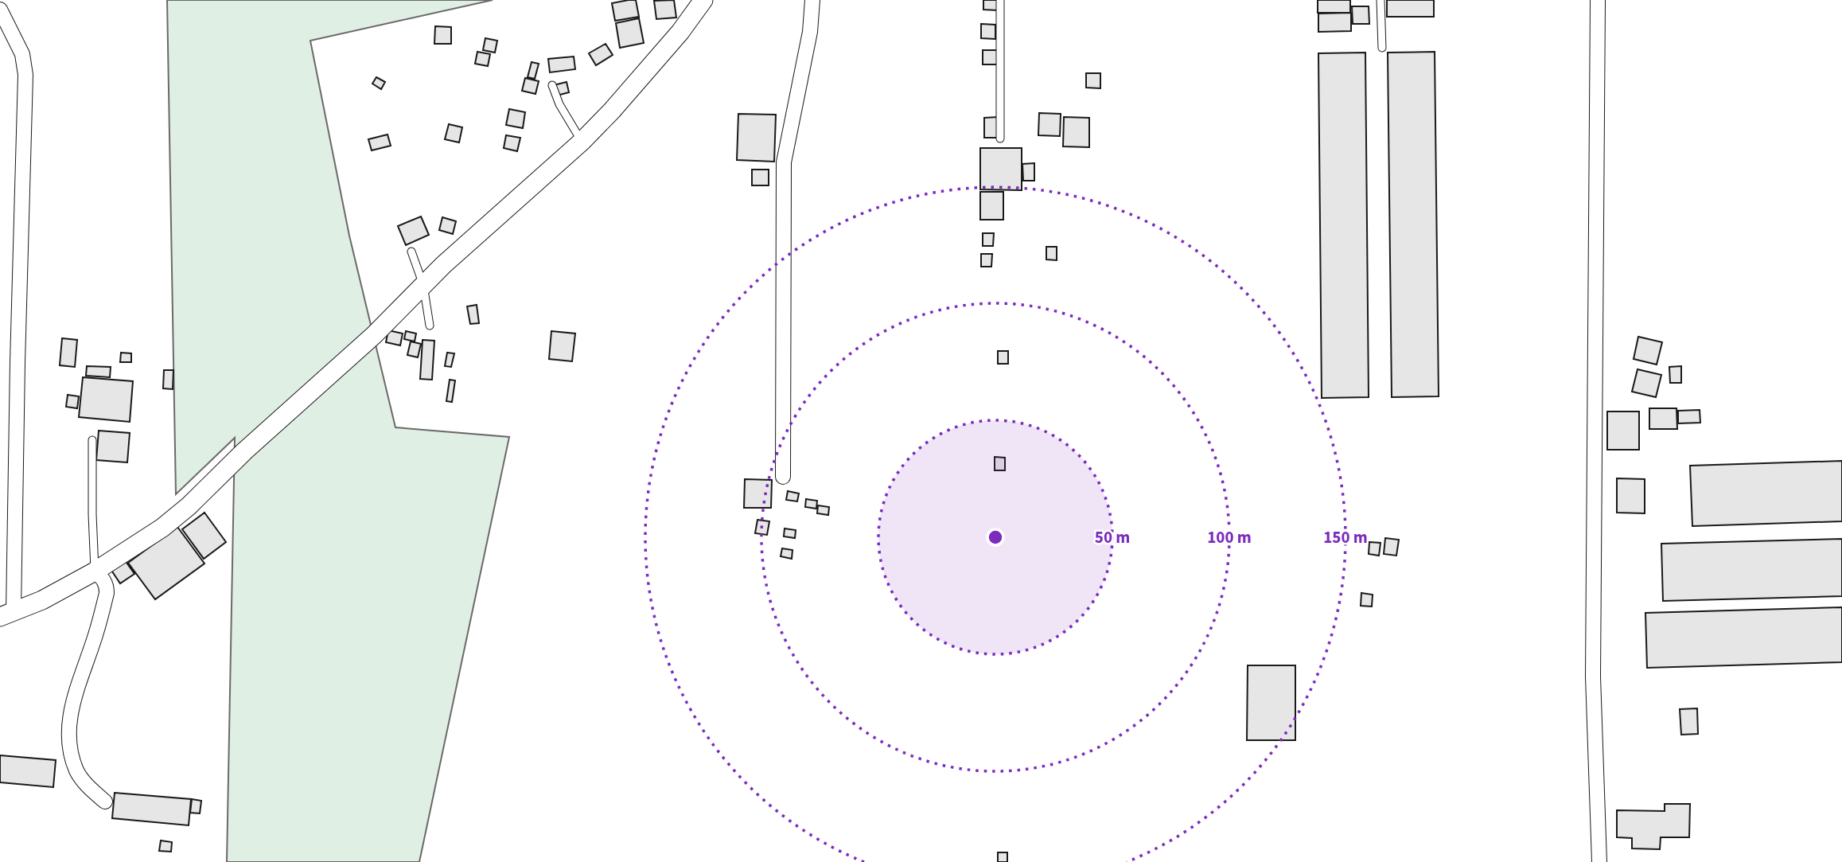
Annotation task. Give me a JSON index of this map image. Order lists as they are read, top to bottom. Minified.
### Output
{"rings":["50 m","100 m","150 m"]}
